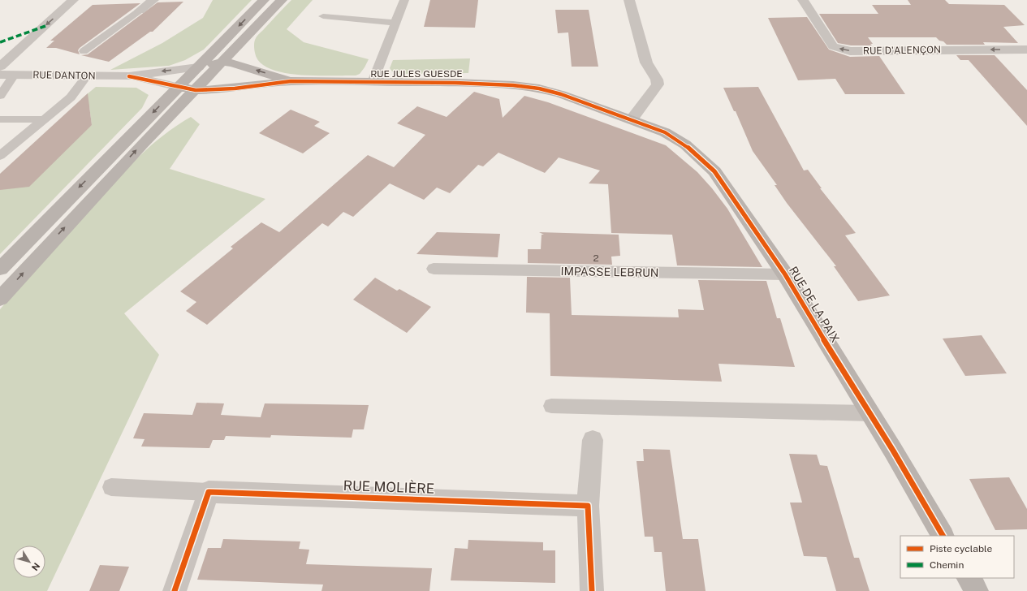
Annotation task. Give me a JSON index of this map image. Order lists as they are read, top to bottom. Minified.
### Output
{"streets":{"street":["RUE D'ALENÇON","RUE JULES GUESDE","RUE DANTON","RUE DE LA PAIX","RUE MOLIÈRE"],"lane":["IMPASSE LEBRUN"]},"crossings":[["RUE JULES GUESDE","RUE DANTON"],["RUE JULES GUESDE","RUE DE LA PAIX"],["IMPASSE LEBRUN","RUE DE LA PAIX"]],"one_way":["RUE D'ALENÇON"],"house_numbers":["2"],"legend":["Piste cyclable","Chemin"],"north":"bottom right"}
